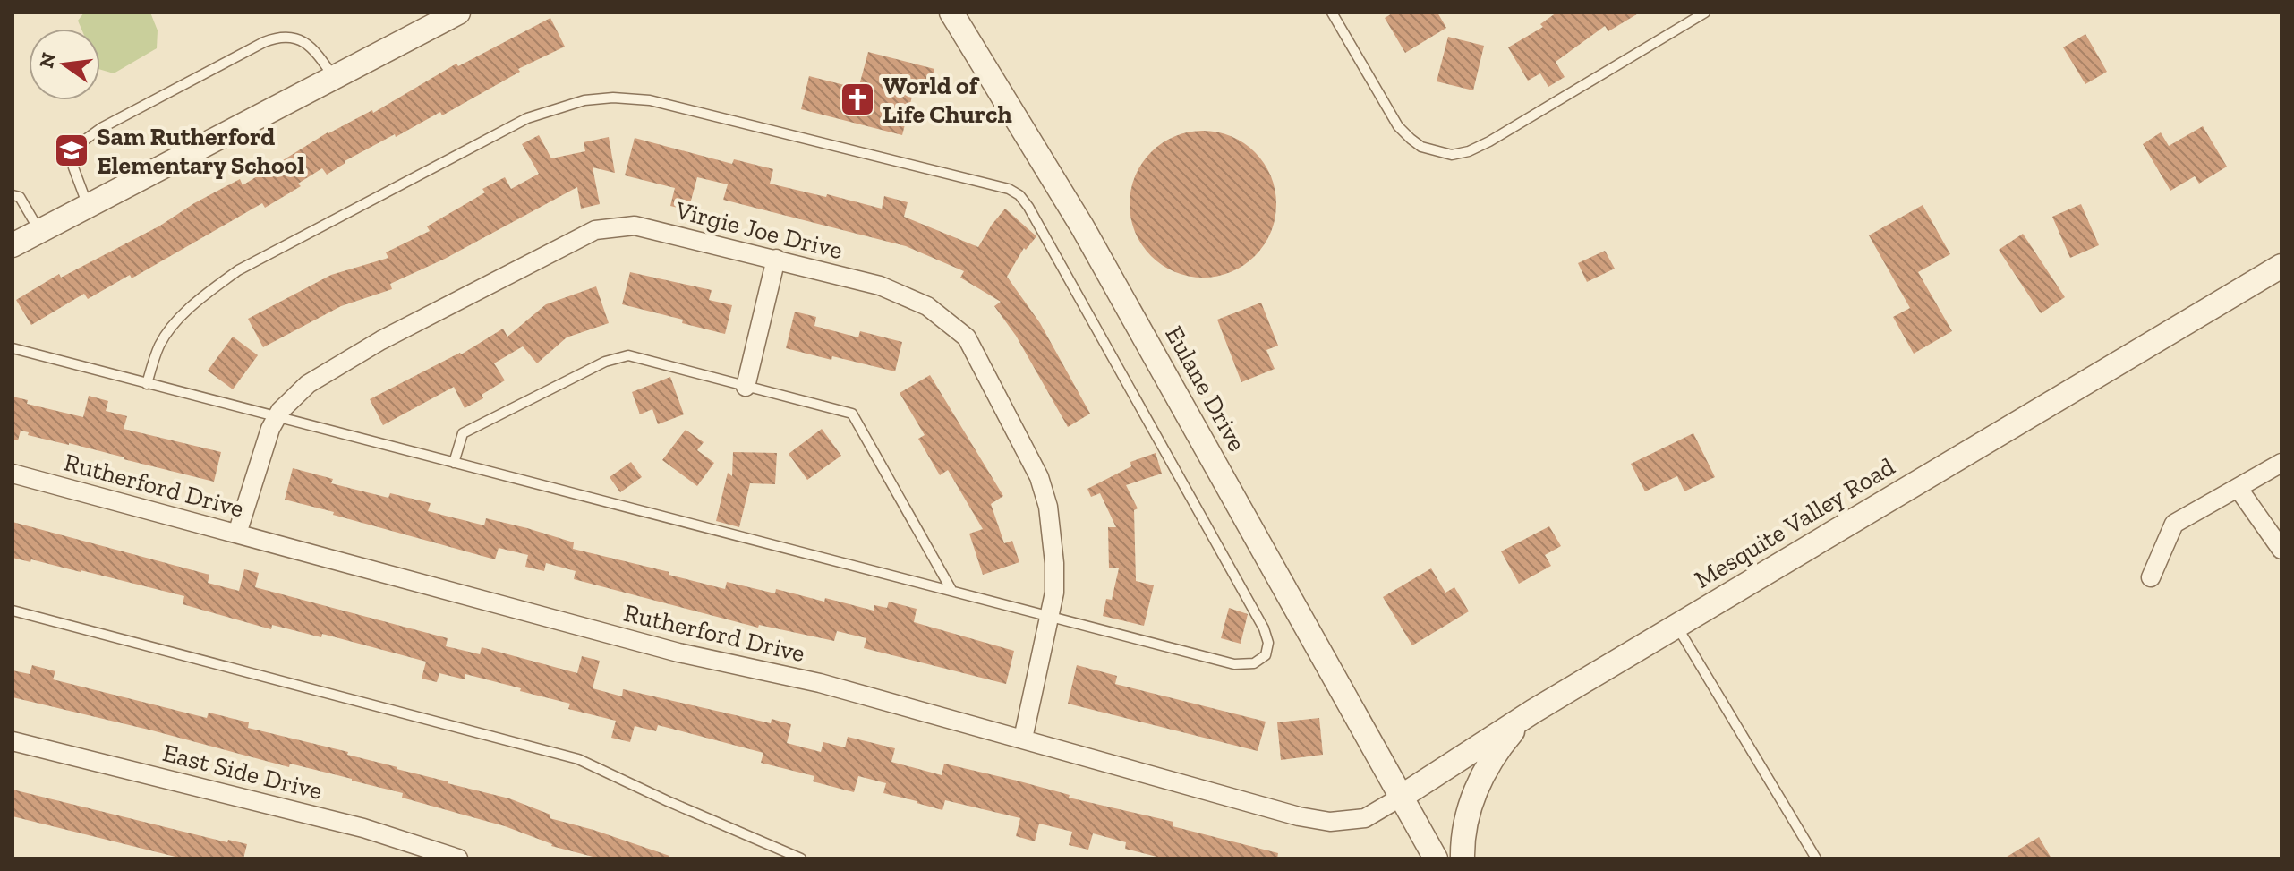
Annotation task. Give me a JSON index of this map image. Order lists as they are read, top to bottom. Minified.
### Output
{"streets":{"street":["Virgie Joe Drive","Eulane Drive","Rutherford Drive","Mesquite Valley Road","East Side Drive"]},"crossings":[["Virgie Joe Drive","Rutherford Drive"],["Eulane Drive","Rutherford Drive"],["Eulane Drive","Mesquite Valley Road"],["Rutherford Drive","Mesquite Valley Road"]],"places":{"church":["World of Life Church"],"school or university":["Sam Rutherford Elementary School"]},"north":"left"}
